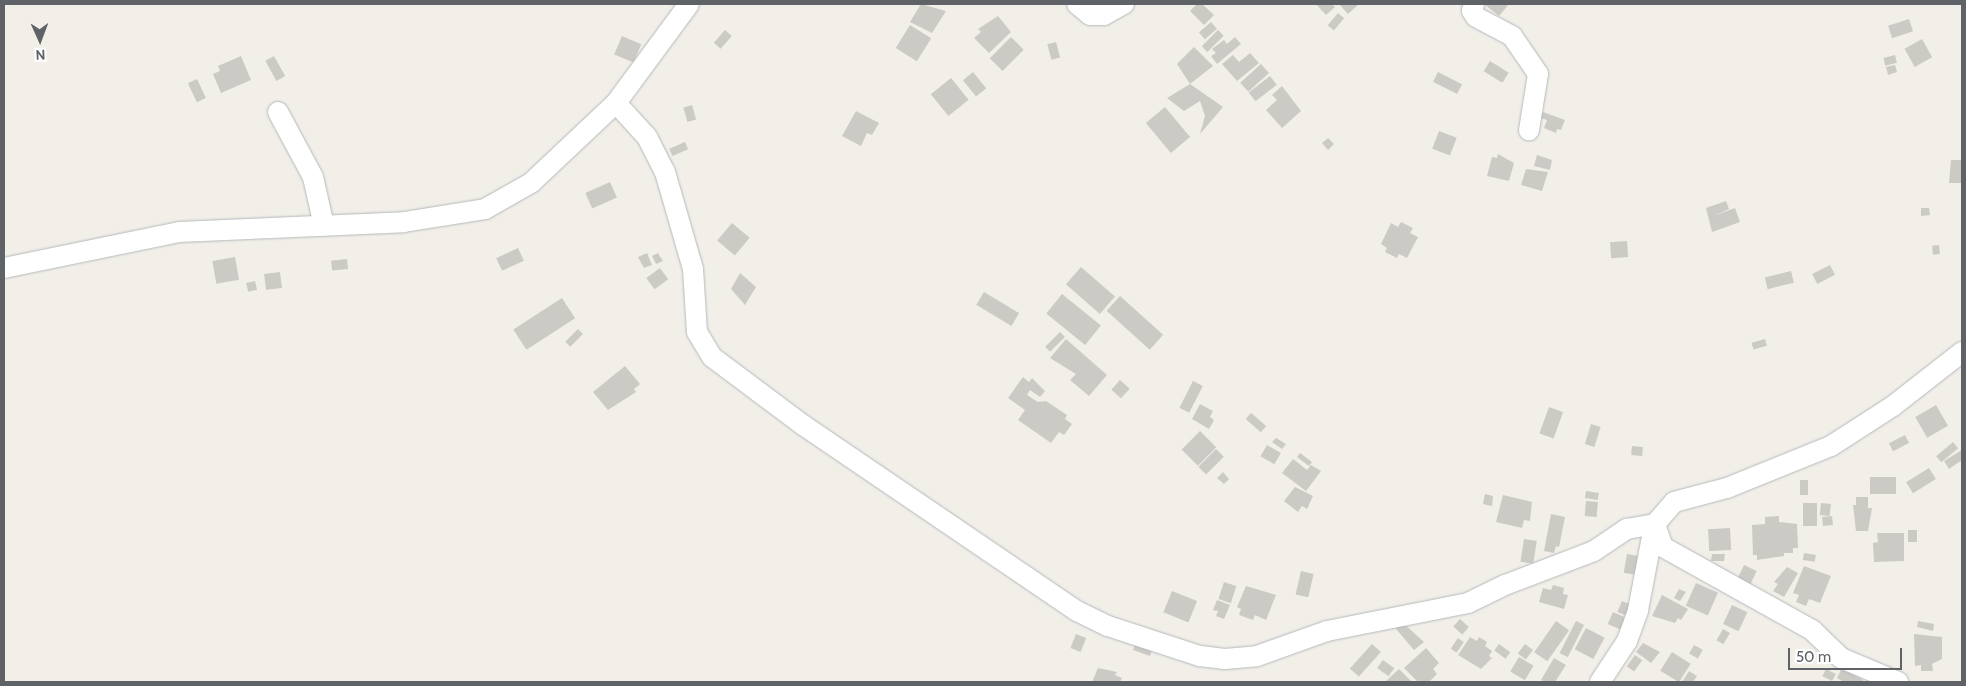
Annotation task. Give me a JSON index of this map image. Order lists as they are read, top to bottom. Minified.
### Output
{"scale_bar":"50 m","north":"bottom"}
